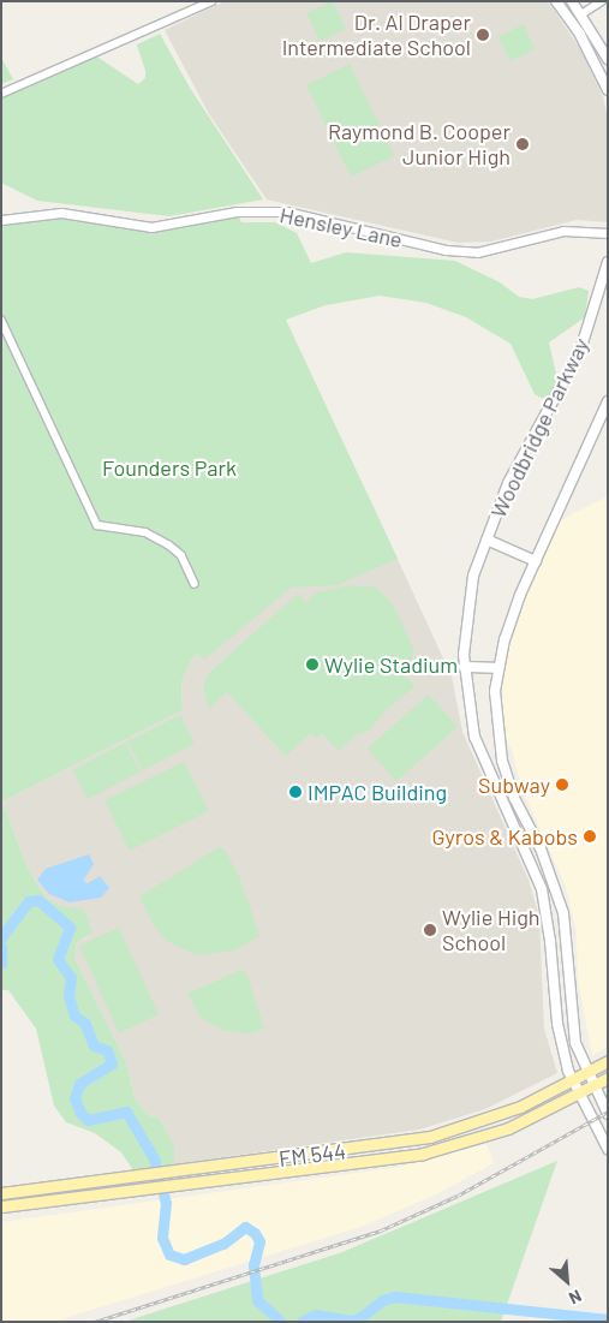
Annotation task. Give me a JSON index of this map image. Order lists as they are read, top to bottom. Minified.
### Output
{"streets":{"main road":["Woodbridge Parkway","FM 544"],"street":["Hensley Lane"]},"crossings":[["Woodbridge Parkway","FM 544"]],"parks":["Founders Park"],"places":["Dr. Al Draper Intermediate School","Raymond B. Cooper Junior High","Wylie Stadium","Subway","IMPAC Building","Gyros & Kabobs","Wylie High School"],"north":"bottom right"}
